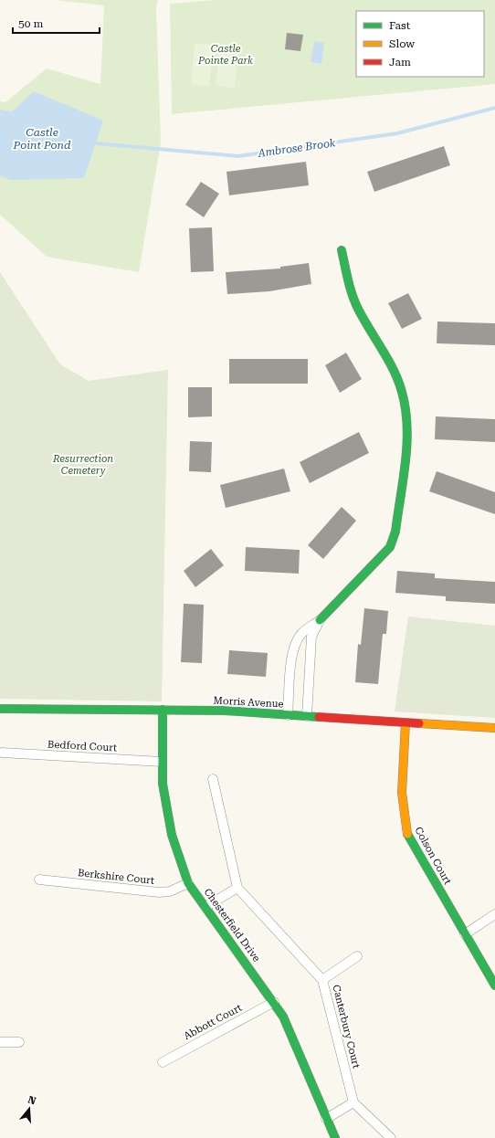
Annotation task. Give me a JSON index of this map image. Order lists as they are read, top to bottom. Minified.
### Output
{"streets":{"street":["Morris Avenue","Bedford Court","Colson Court","Berkshire Court","Chesterfield Drive","Abbott Court","Canterbury Court"]},"crossings":[["Morris Avenue","Colson Court"],["Morris Avenue","Chesterfield Drive"],["Bedford Court","Chesterfield Drive"],["Berkshire Court","Chesterfield Drive"],["Chesterfield Drive","Abbott Court"]],"water":["Castle Point Pond","Ambrose Brook"],"parks":["Castle Pointe Park","Resurrection Cemetery"],"legend":["Fast","Slow","Jam"],"scale_bar":"50 m","north":"top"}
